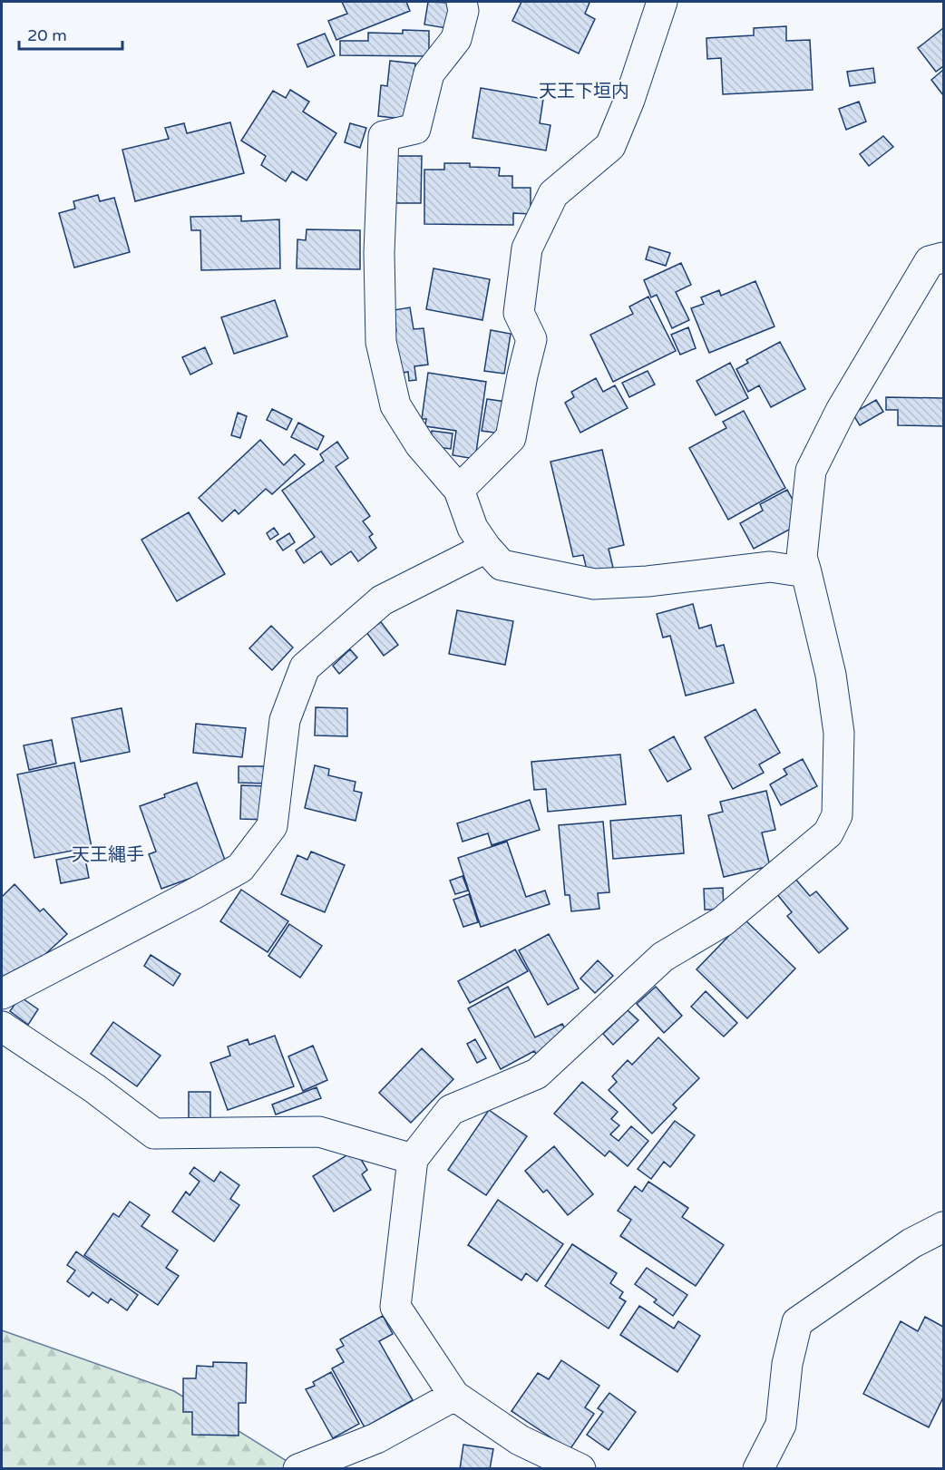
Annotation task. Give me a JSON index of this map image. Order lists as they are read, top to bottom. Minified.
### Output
{"districts":["天王下垣内","天王縄手"],"scale_bar":"20 m"}
